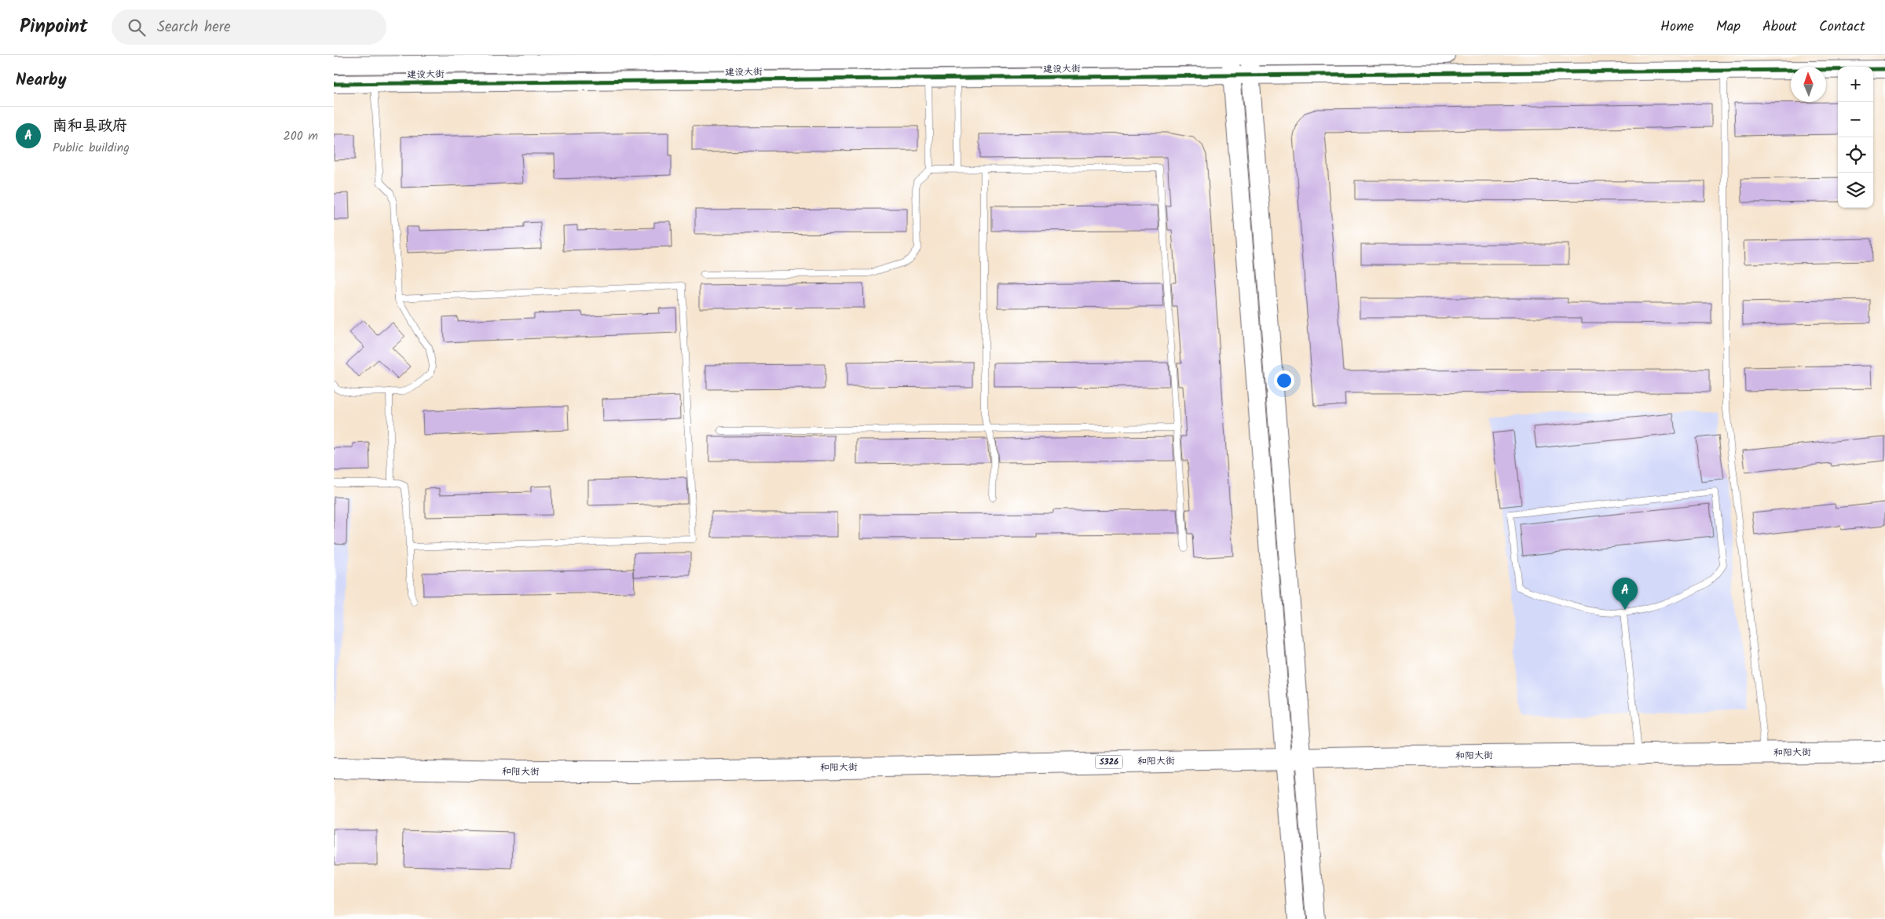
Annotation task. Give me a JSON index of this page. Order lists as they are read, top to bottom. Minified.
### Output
{"streets":{"main road":["和阳大街","S326"],"street":["建设大街"]},"north":"top","page":{"header":"Pinpoint","search":"Search here","nav":["Home","Map","About","Contact"],"heading":"Nearby","map_buttons":["+","−"],"list":[{"mark":"A","name":"南和县政府","note":"Public building","value":"200 m"}],"pins":"A"}}
